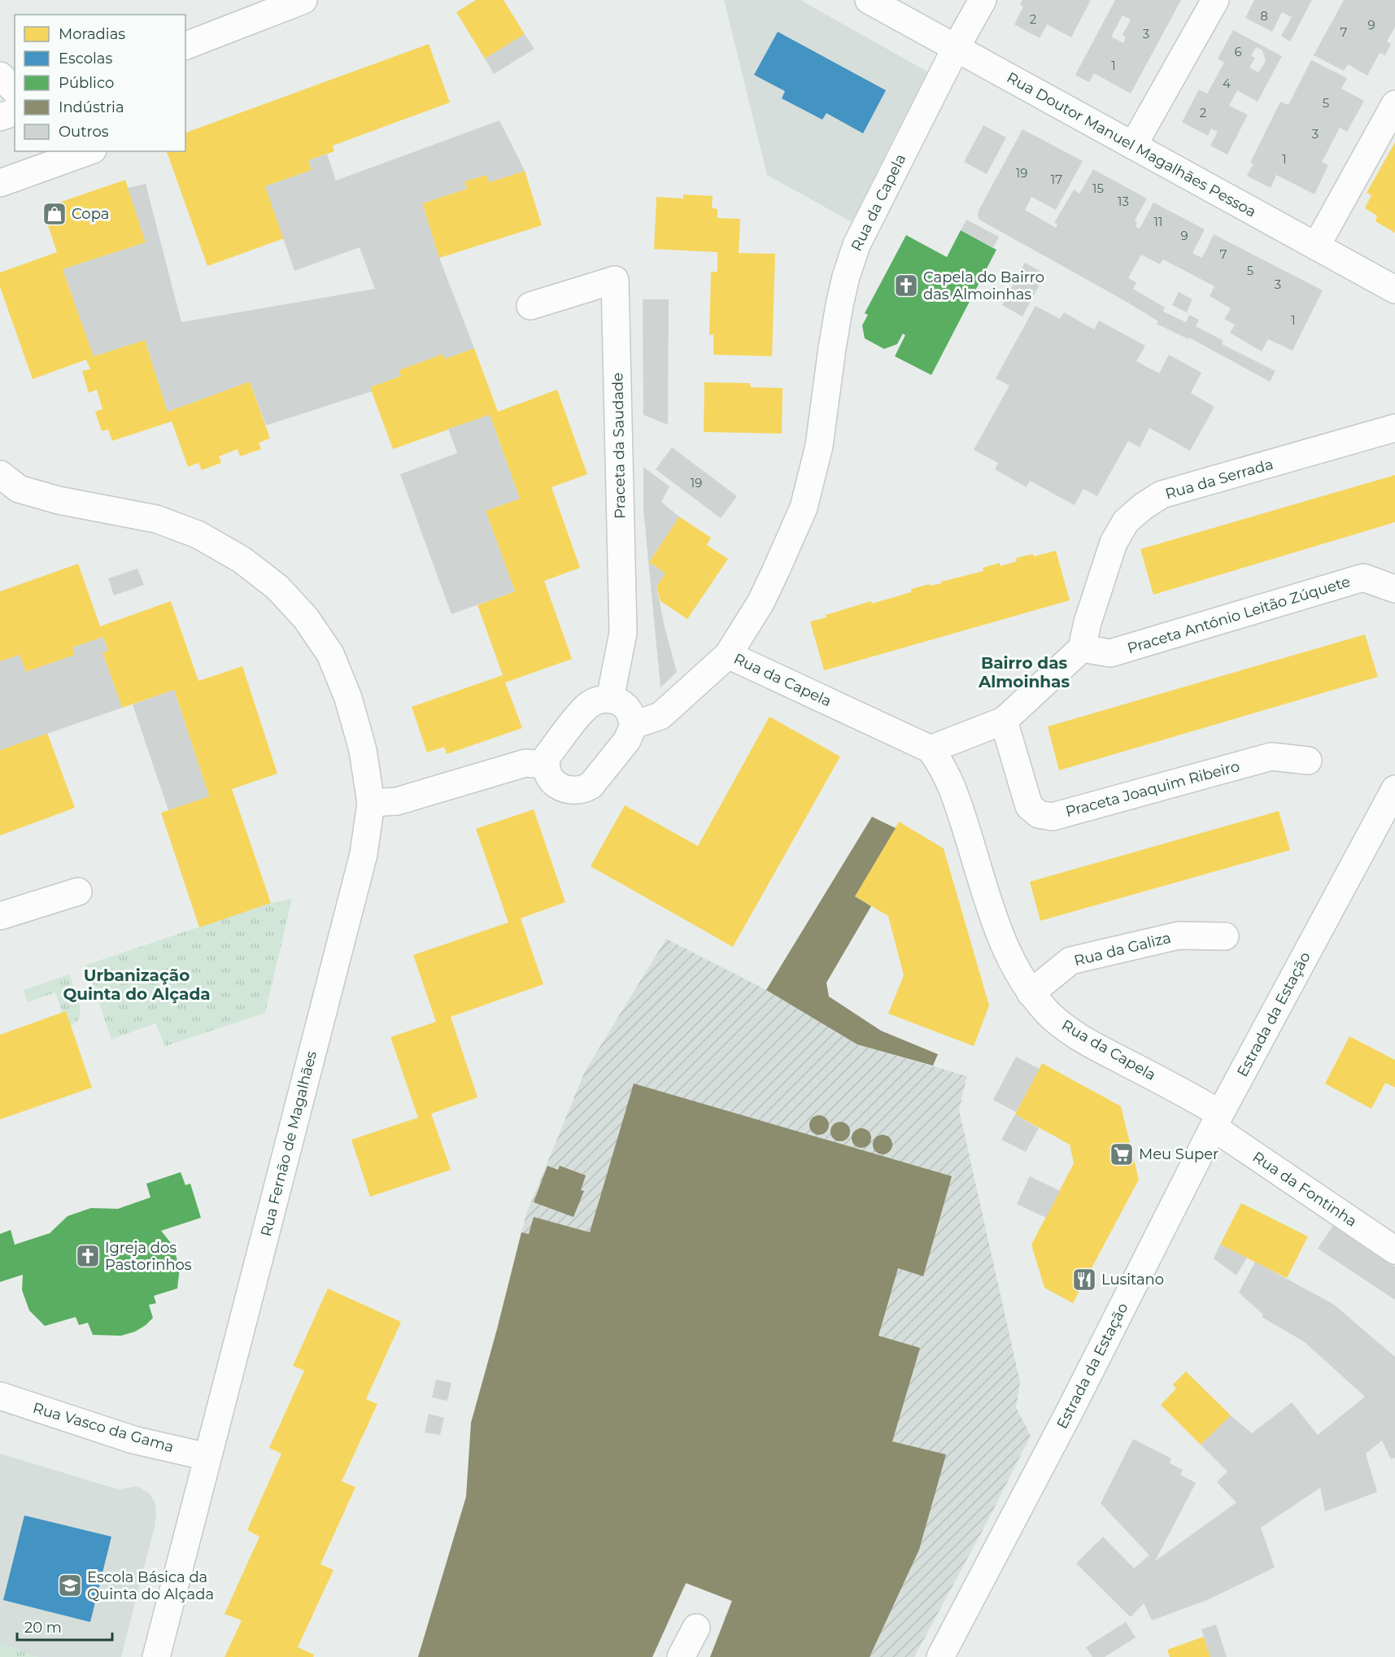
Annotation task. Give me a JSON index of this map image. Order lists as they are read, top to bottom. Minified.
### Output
{"streets":{"street":["Rua Doutor Manuel Magalhães Pessoa","Rua da Capela","Praceta da Saudade","Rua da Serrada","Praceta António Leitão Zúquete","Praceta Joaquim Ribeiro","Rua da Galiza","Estrada da Estação","Rua Fernão de Magalhães","Rua da Fontinha","Rua Vasco da Gama"]},"crossings":[["Rua Doutor Manuel Magalhães Pessoa","Rua da Capela"],["Rua da Capela","Rua da Galiza"],["Rua da Capela","Estrada da Estação"],["Rua da Capela","Rua da Fontinha"],["Rua da Serrada","Praceta António Leitão Zúquete"],["Estrada da Estação","Rua da Fontinha"],["Rua Fernão de Magalhães","Rua Vasco da Gama"]],"districts":["Bairro das Almoinhas","Urbanização Quinta do Alçada"],"places":{"shop":["Copa"],"church":["Capela do Bairro das Almoinhas","Igreja dos Pastorinhos"],"supermarket":["Meu Super"],"restaurant":["Lusitano"],"school or university":["Escola Básica da Quinta do Alçada"]},"house_numbers":["8","2","9","7","3","6","1","4","5","2","3","1","19","17","15","13","11","9","7","5","3","1","19"],"legend":["Moradias","Escolas","Público","Indústria","Outros"],"scale_bar":"20 m"}
